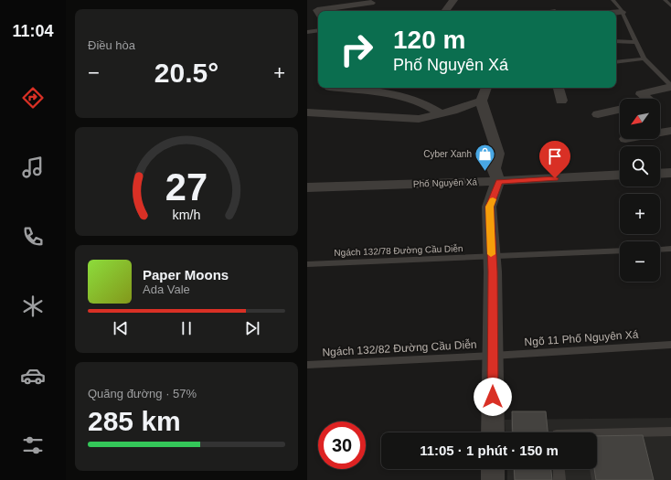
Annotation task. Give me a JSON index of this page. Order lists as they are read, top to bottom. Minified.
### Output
{"streets":{"street":["Phố Nguyên Xá"],"lane":["Ngách 132/78 Đường Cầu Diễn","Ngõ 11 Phố Nguyên Xá","Ngách 132/82 Đường Cầu Diễn"]},"crossings":[["Ngõ 11 Phố Nguyên Xá","Ngách 132/82 Đường Cầu Diễn"]],"places":{"shop":["Cyber Xanh"]},"north":"bottom left","page":{"tabs":"11:04","tile":["Điều hòa",["Quãng đường · 57%","285 km"]],"turn":["120 m","Phố Nguyên Xá"],"heat":["−","20.5°","+"],"map_buttons":["+","−"],"song":["Paper Moons","Ada Vale"],"limit":"30","trip":"11:05 · 1 phút · 150 m","gauge":["27","km/h"]}}
